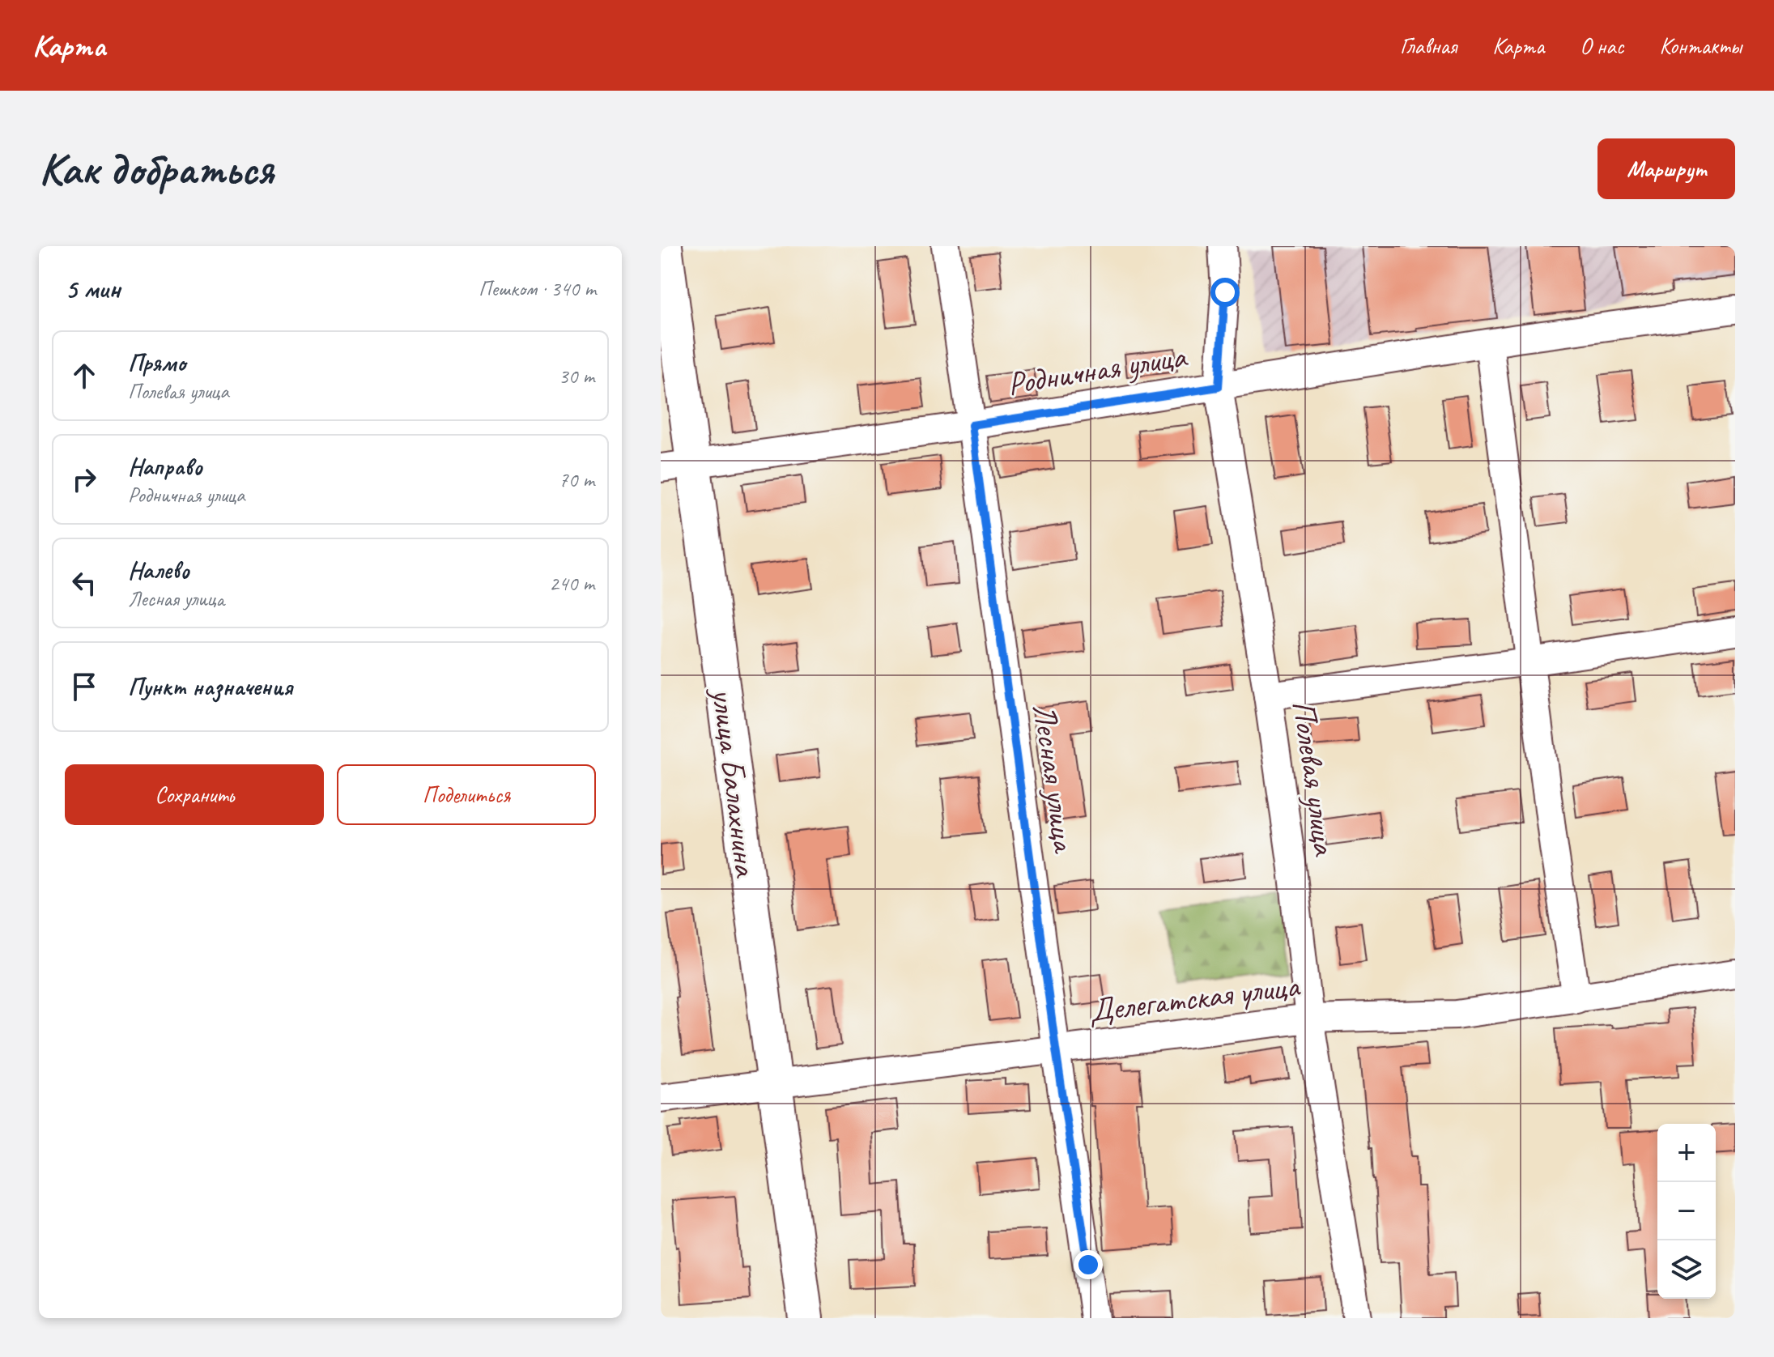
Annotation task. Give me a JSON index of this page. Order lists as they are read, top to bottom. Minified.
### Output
{"streets":{"street":["Родничная улица","Лесная улица","Полевая улица","улица Балахнина","Делегатская улица"]},"crossings":[["Родничная улица","Лесная улица"],["Родничная улица","Полевая улица"],["Родничная улица","улица Балахнина"],["Лесная улица","Делегатская улица"],["Полевая улица","Делегатская улица"],["улица Балахнина","Делегатская улица"]],"page":{"header":"Карта","nav":["Главная","Карта","О нас","Контакты"],"buttons":["Маршрут",["Сохранить","Поделиться"]],"title":"Как добраться","heading":["5 мин","Пешком · 340 m"],"list":[["Прямо","Полевая улица","30 m"],["Направо","Родничная улица","70 m"],["Налево","Лесная улица","240 m"],"Пункт назначения"],"map_buttons":["+","−"]}}
